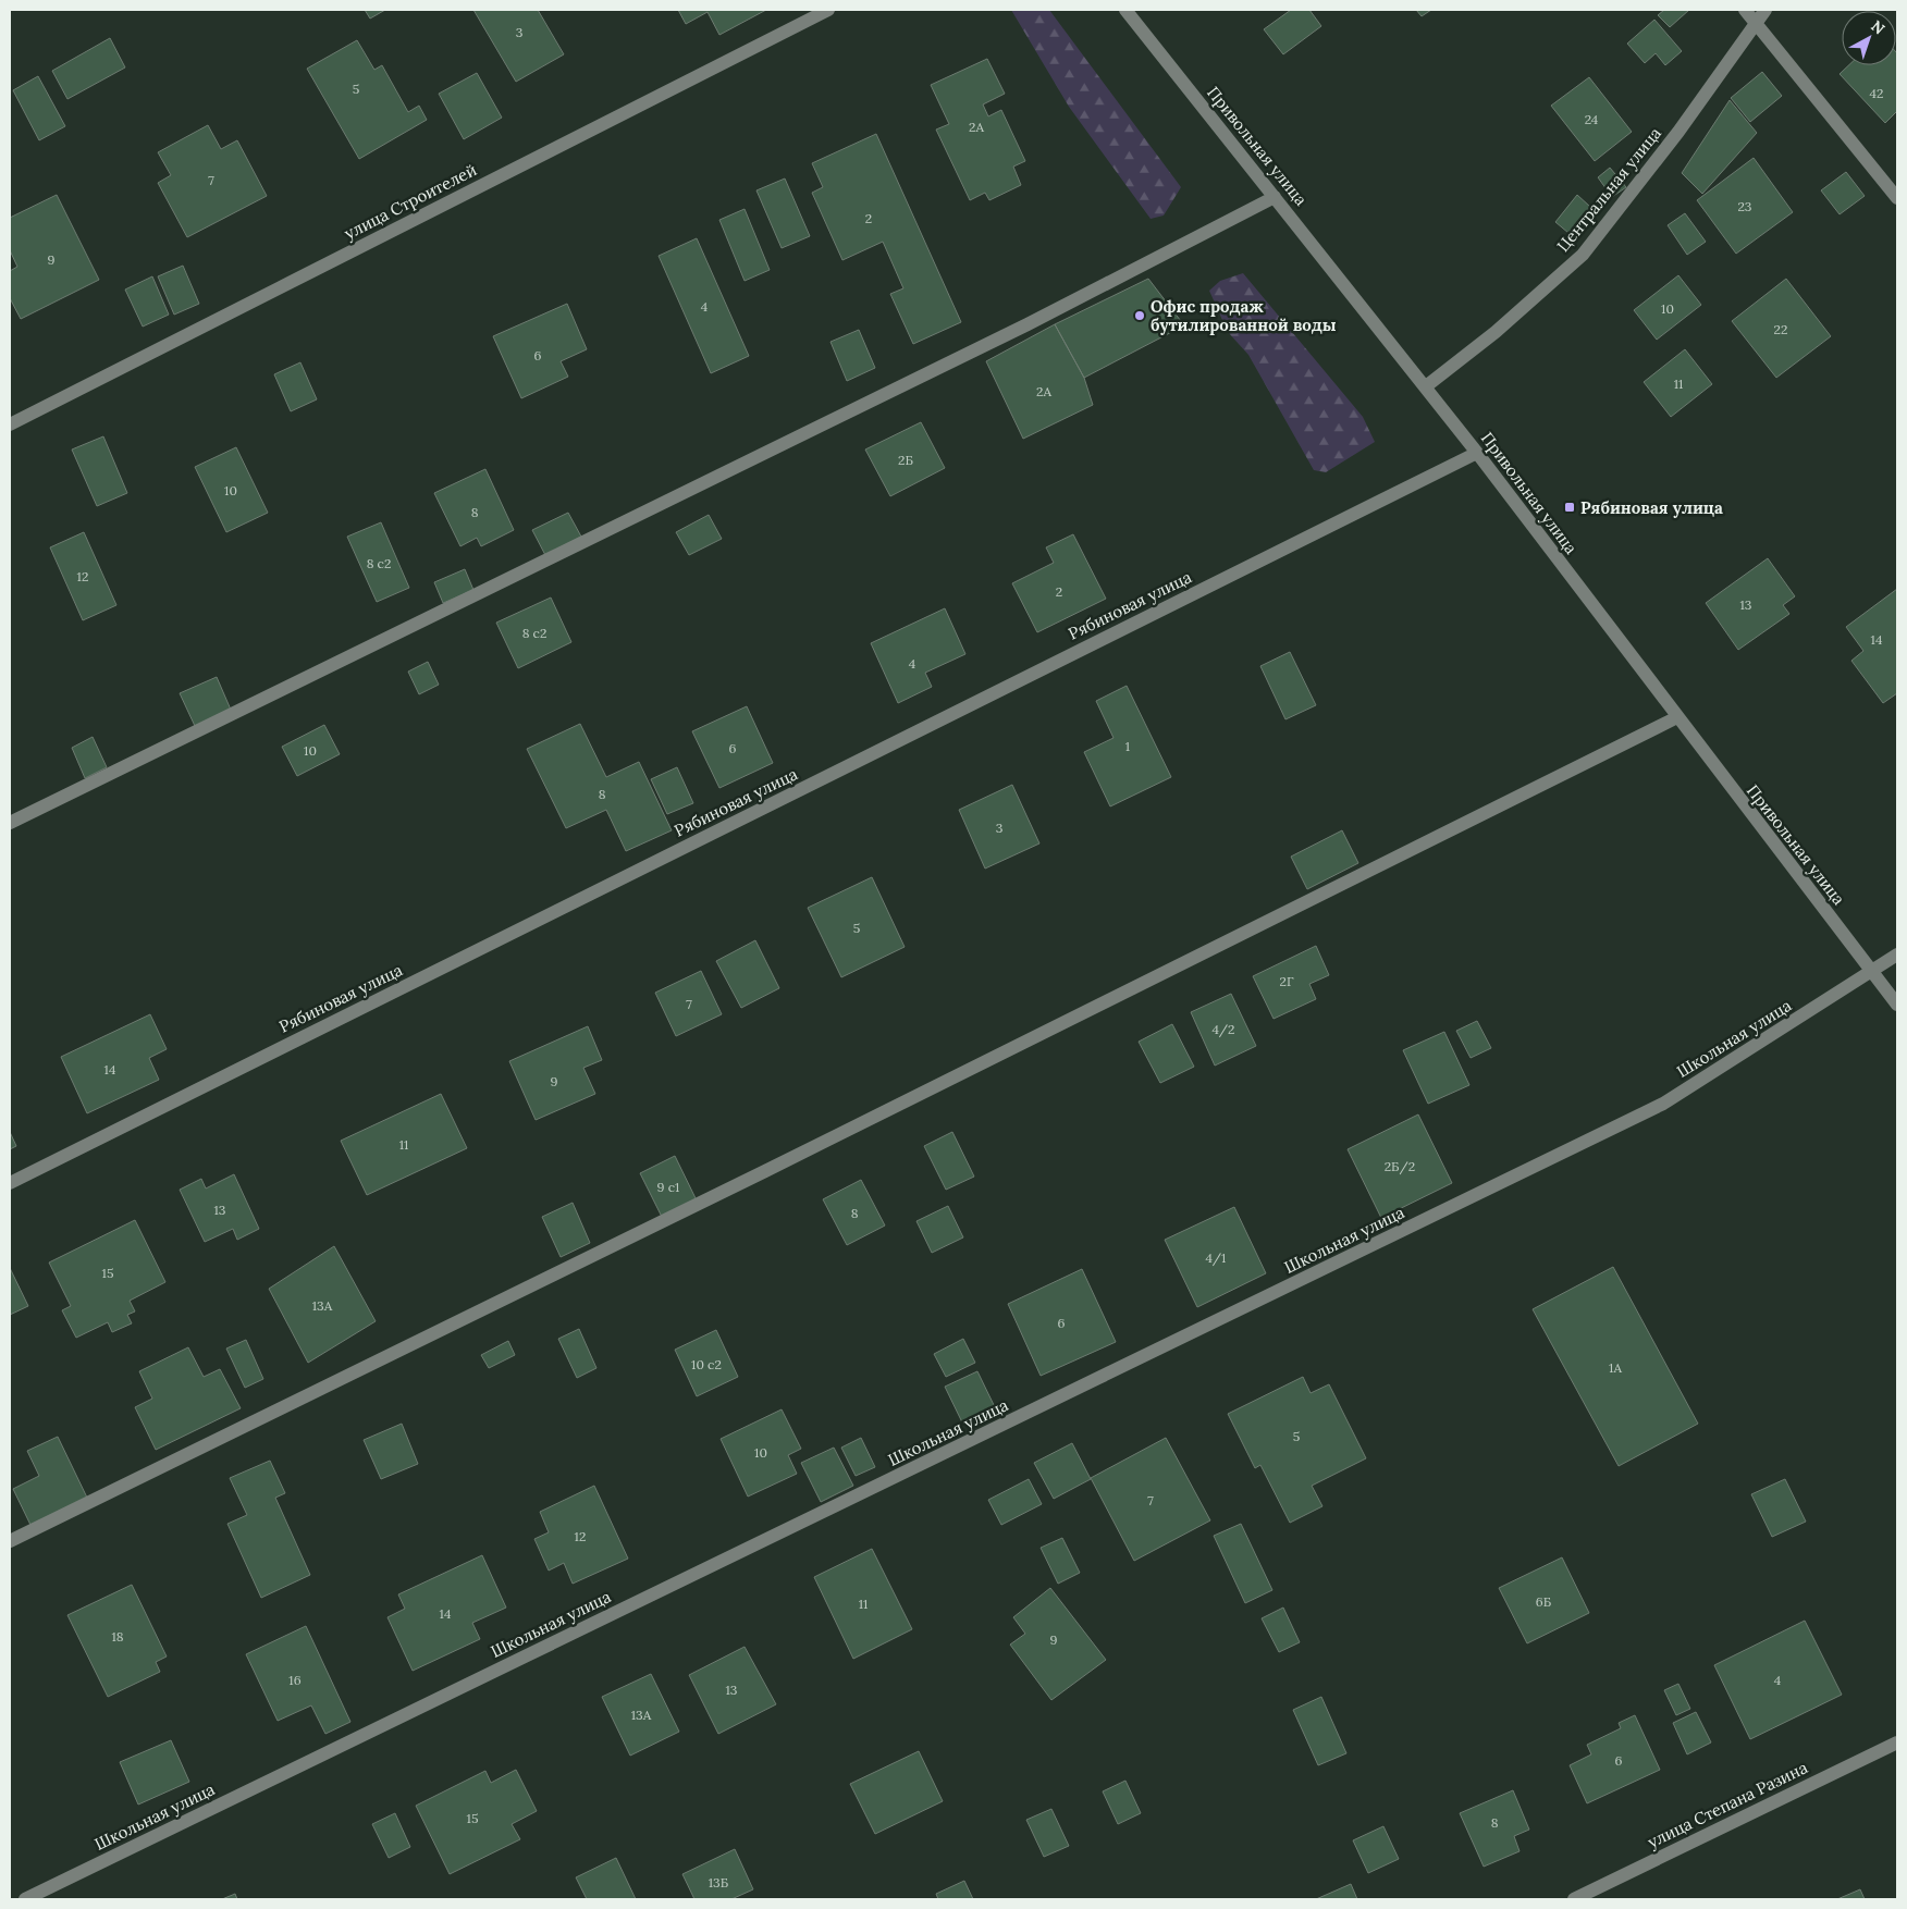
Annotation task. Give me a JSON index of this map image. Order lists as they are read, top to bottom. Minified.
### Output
{"streets":{"street":["Привольная улица","Центральная улица","улица Строителей","Рябиновая улица","Школьная улица","улица Степана Разина"]},"crossings":[["Привольная улица","Центральная улица"],["Привольная улица","Рябиновая улица"],["Привольная улица","Школьная улица"]],"places":{"other":["Офис продаж бутилированной воды"],"transit":["Рябиновая улица"]},"house_numbers":["3","5","42","24","2А","7","23","2","9","4","10","22","6","11","2А","2Б","10","8","8 с2","12","2","13","8 с2","14","4","1","6","10","8","3","5","2Г","7","4/2","14","9","11","2Б/2","9 с1","13","8","4/1","15","13А","6","10 с2","1А","5","10","7","12","6Б","11","14","18","9","16","4","13","13А","6","15","8","13Б"],"north":"top right"}
